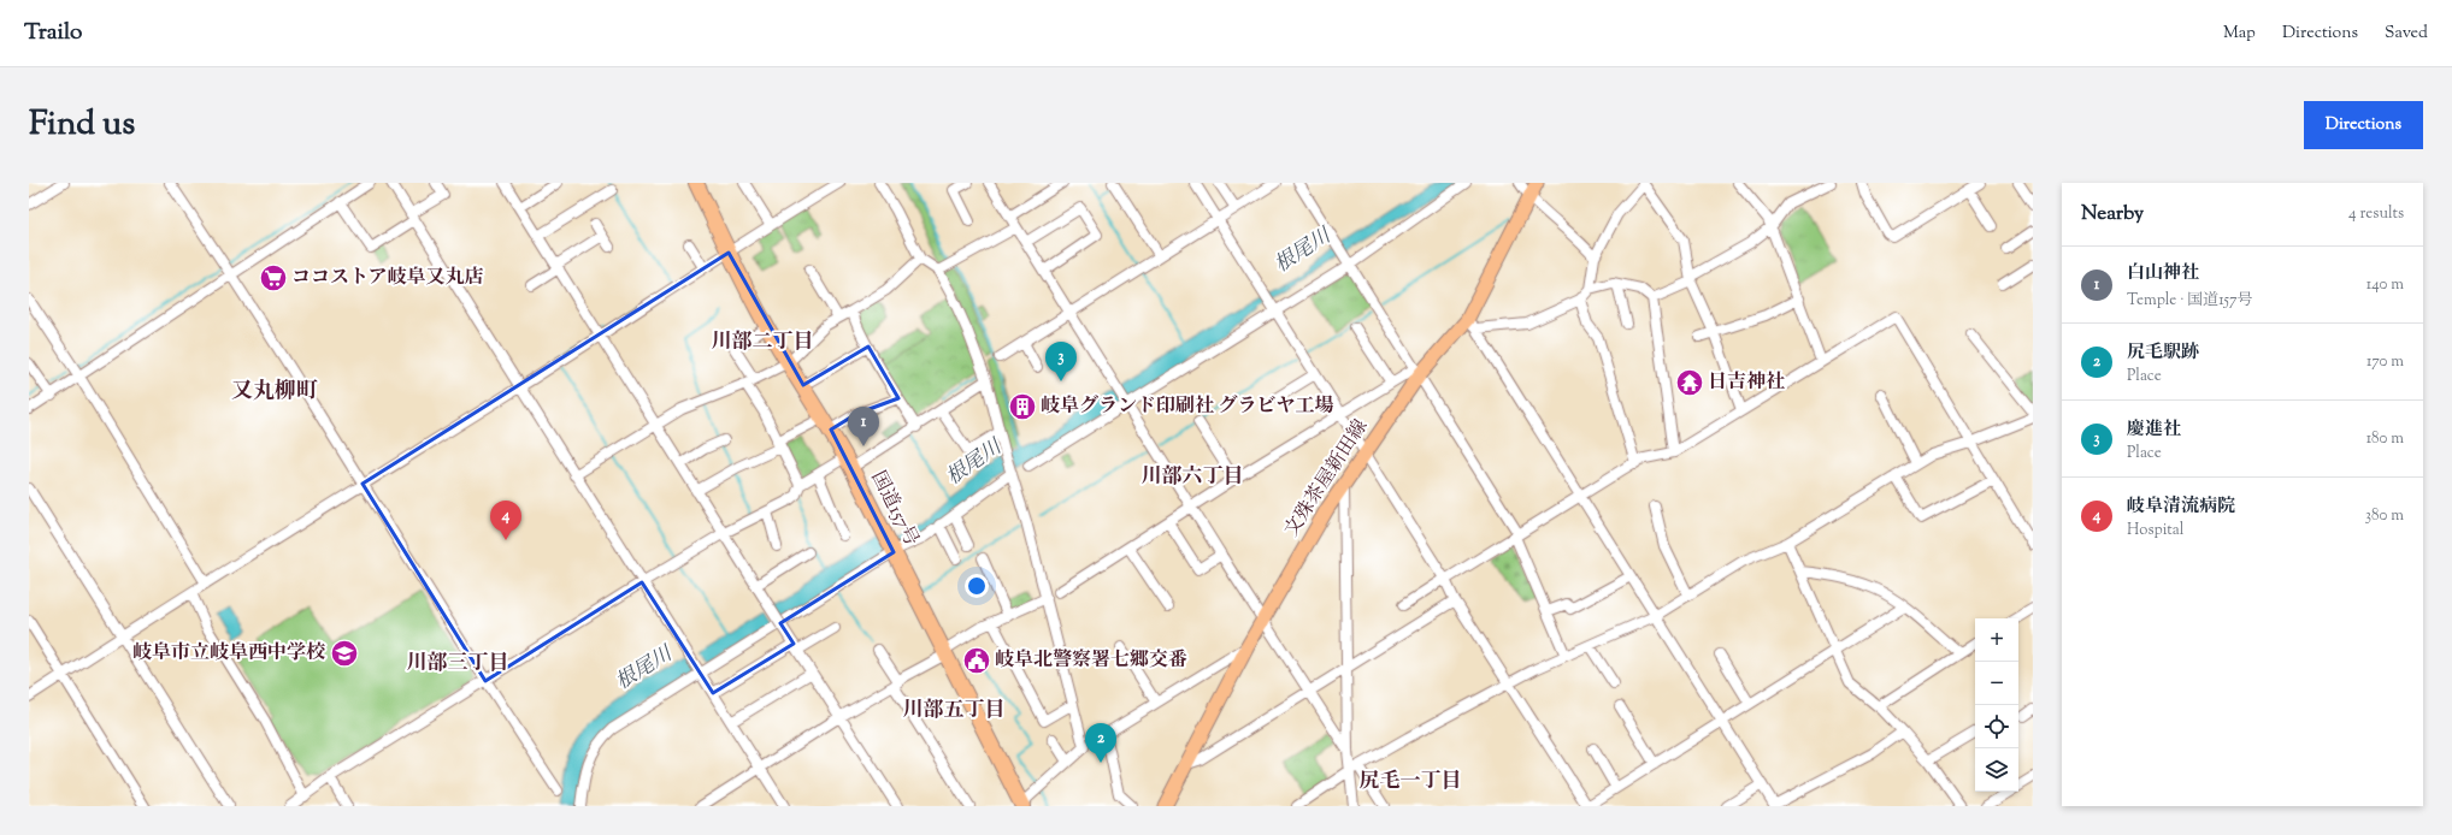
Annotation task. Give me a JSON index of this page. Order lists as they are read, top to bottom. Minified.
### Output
{"streets":{"highway":["国道157号"],"main road":["文殊茶屋新田線"]},"districts":["川部二丁目","又丸柳町","川部六丁目","川部三丁目","川部五丁目","尻毛一丁目"],"water":["根尾川"],"places":{"supermarket":["ココストア岐阜又丸店"],"temple":["日吉神社"],"building":["岐阜グランド印刷社 グラビヤ工場"],"school or university":["岐阜市立岐阜西中学校"],"public building":["岐阜北警察署七郷交番"]},"page":{"header":"Trailo","nav":["Map","Directions","Saved"],"title":"Find us","buttons":"Directions","heading":["Nearby","4 results"],"list":[{"mark":"1","name":"白山神社","note":"Temple · 国道157号","value":"140 m"},{"mark":"2","name":"尻毛駅跡","note":"Place","value":"170 m"},{"mark":"3","name":"慶進社","note":"Place","value":"180 m"},{"mark":"4","name":"岐阜清流病院","note":"Hospital","value":"380 m"}],"pins":["3","1","4","2"],"map_buttons":["+","−"]}}
